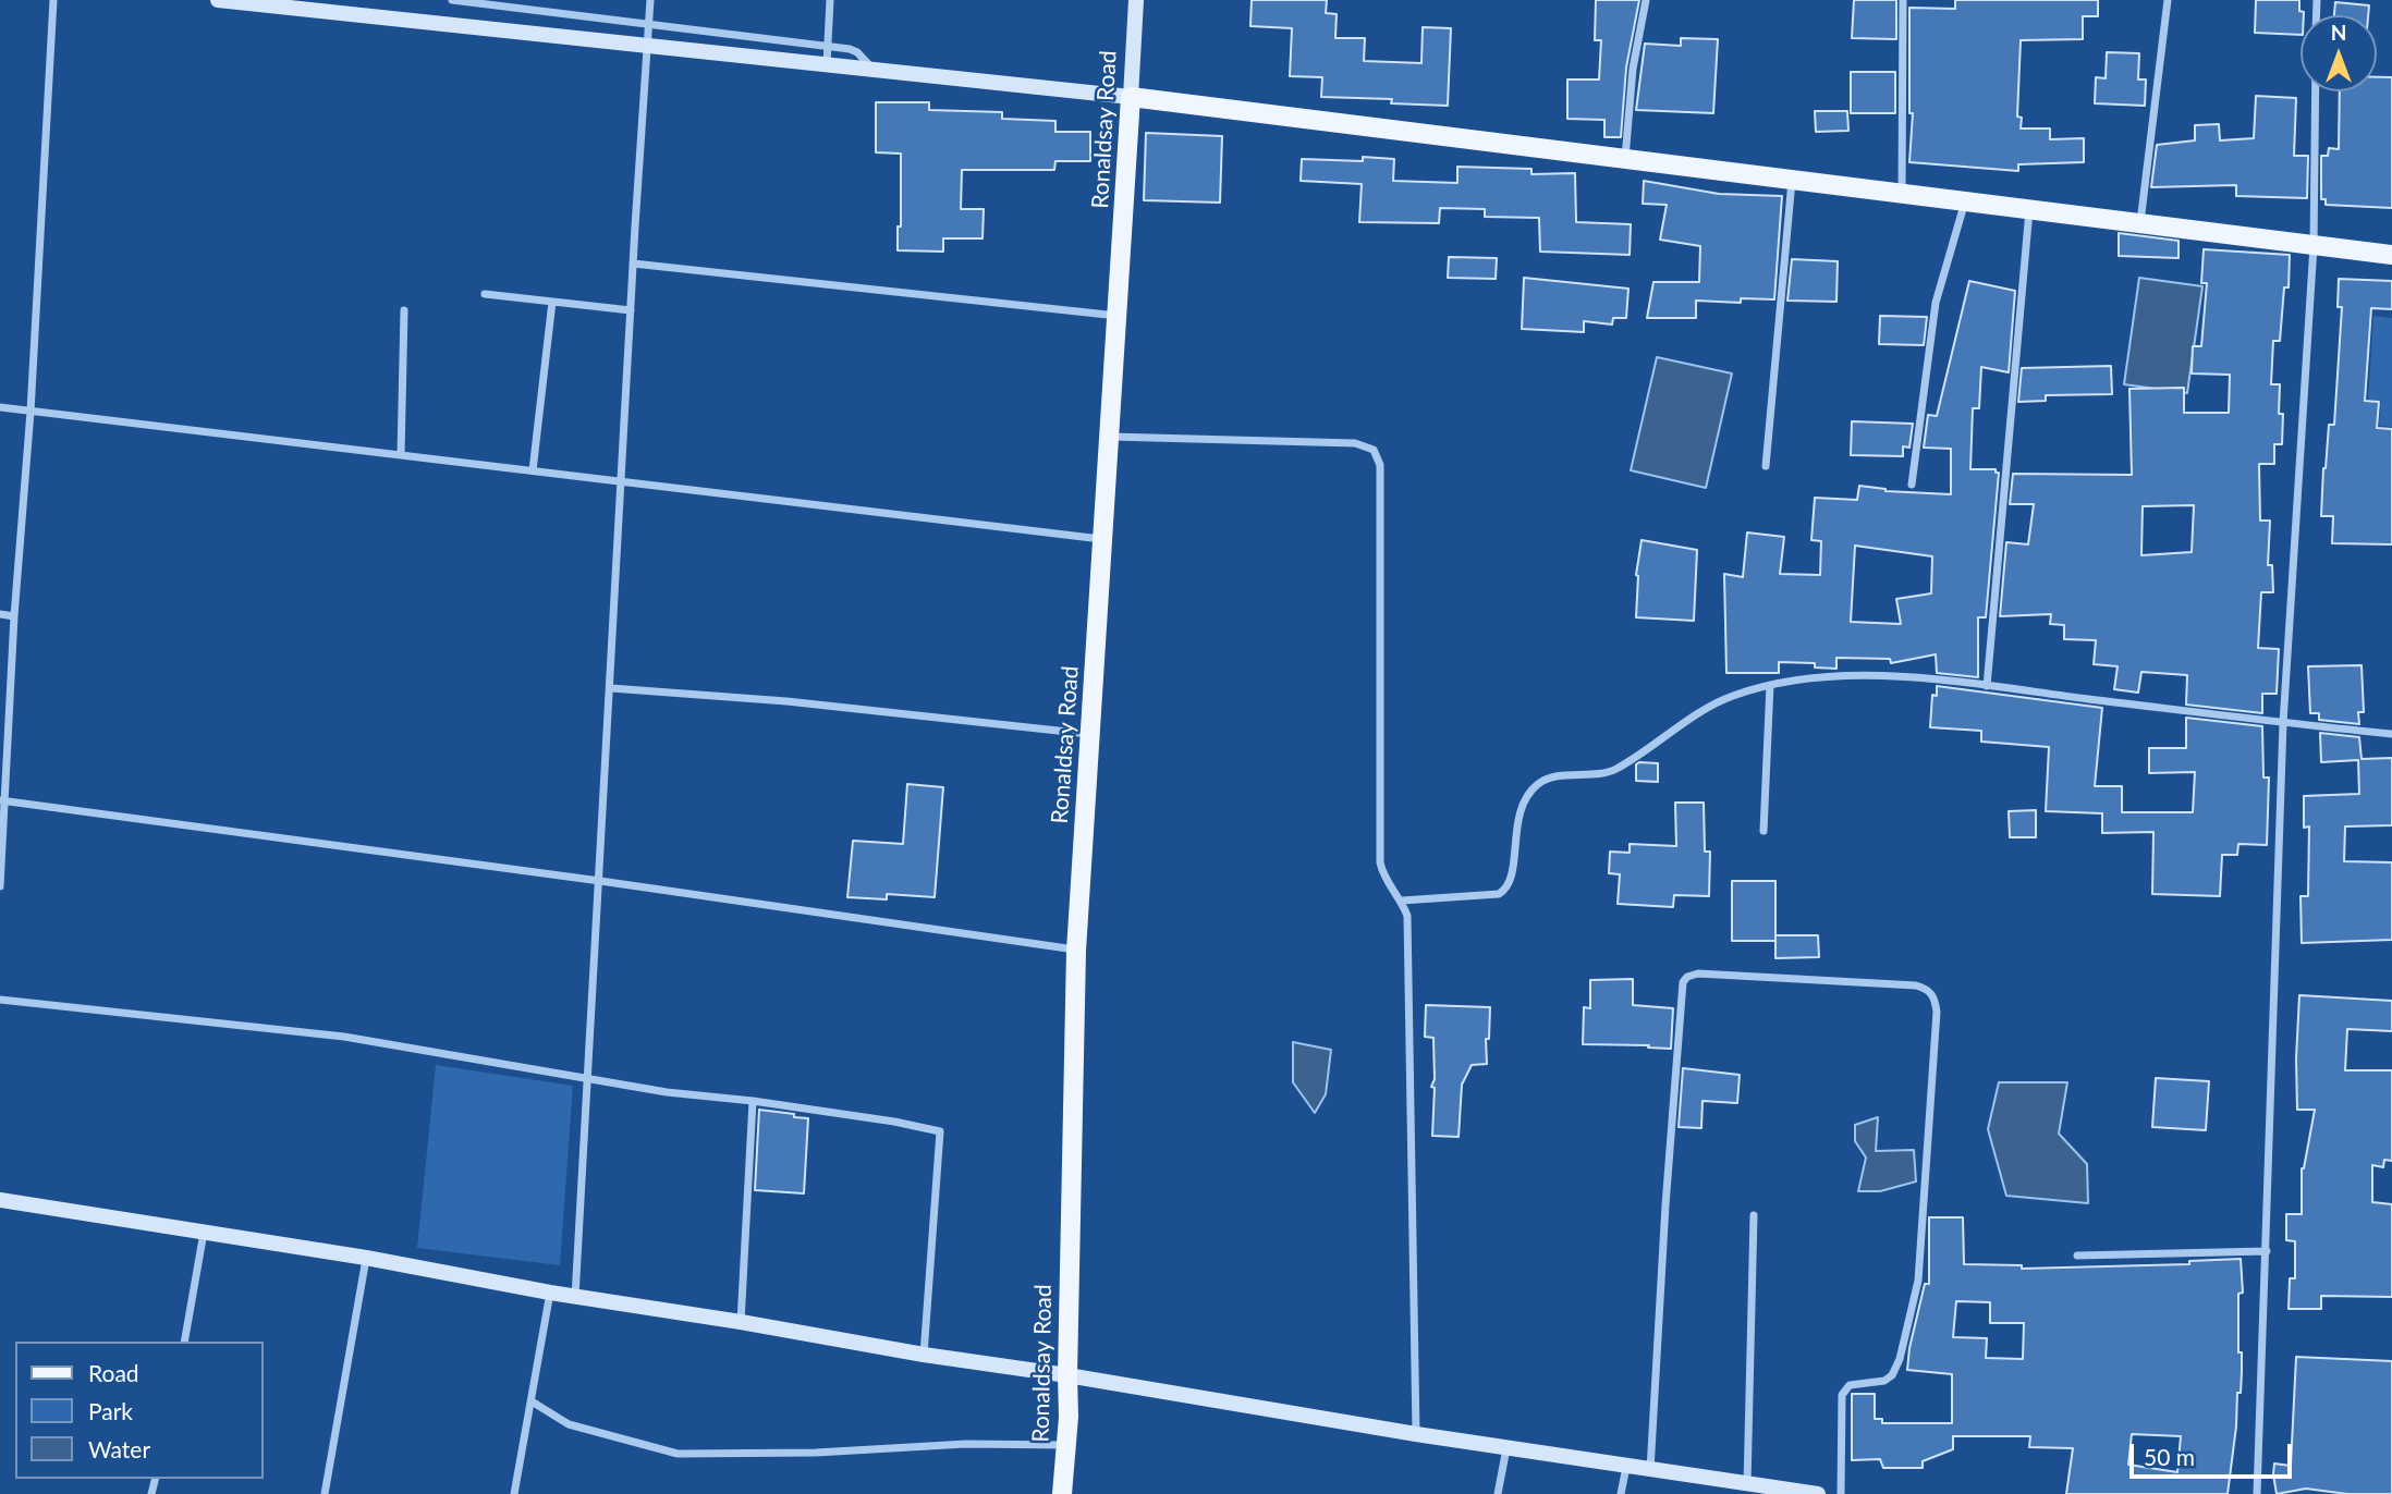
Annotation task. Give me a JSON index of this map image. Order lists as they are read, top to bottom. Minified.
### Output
{"streets":{"main road":["Ronaldsay Road"]},"legend":["Road","Park","Water"],"scale_bar":"50 m","north":"top"}
